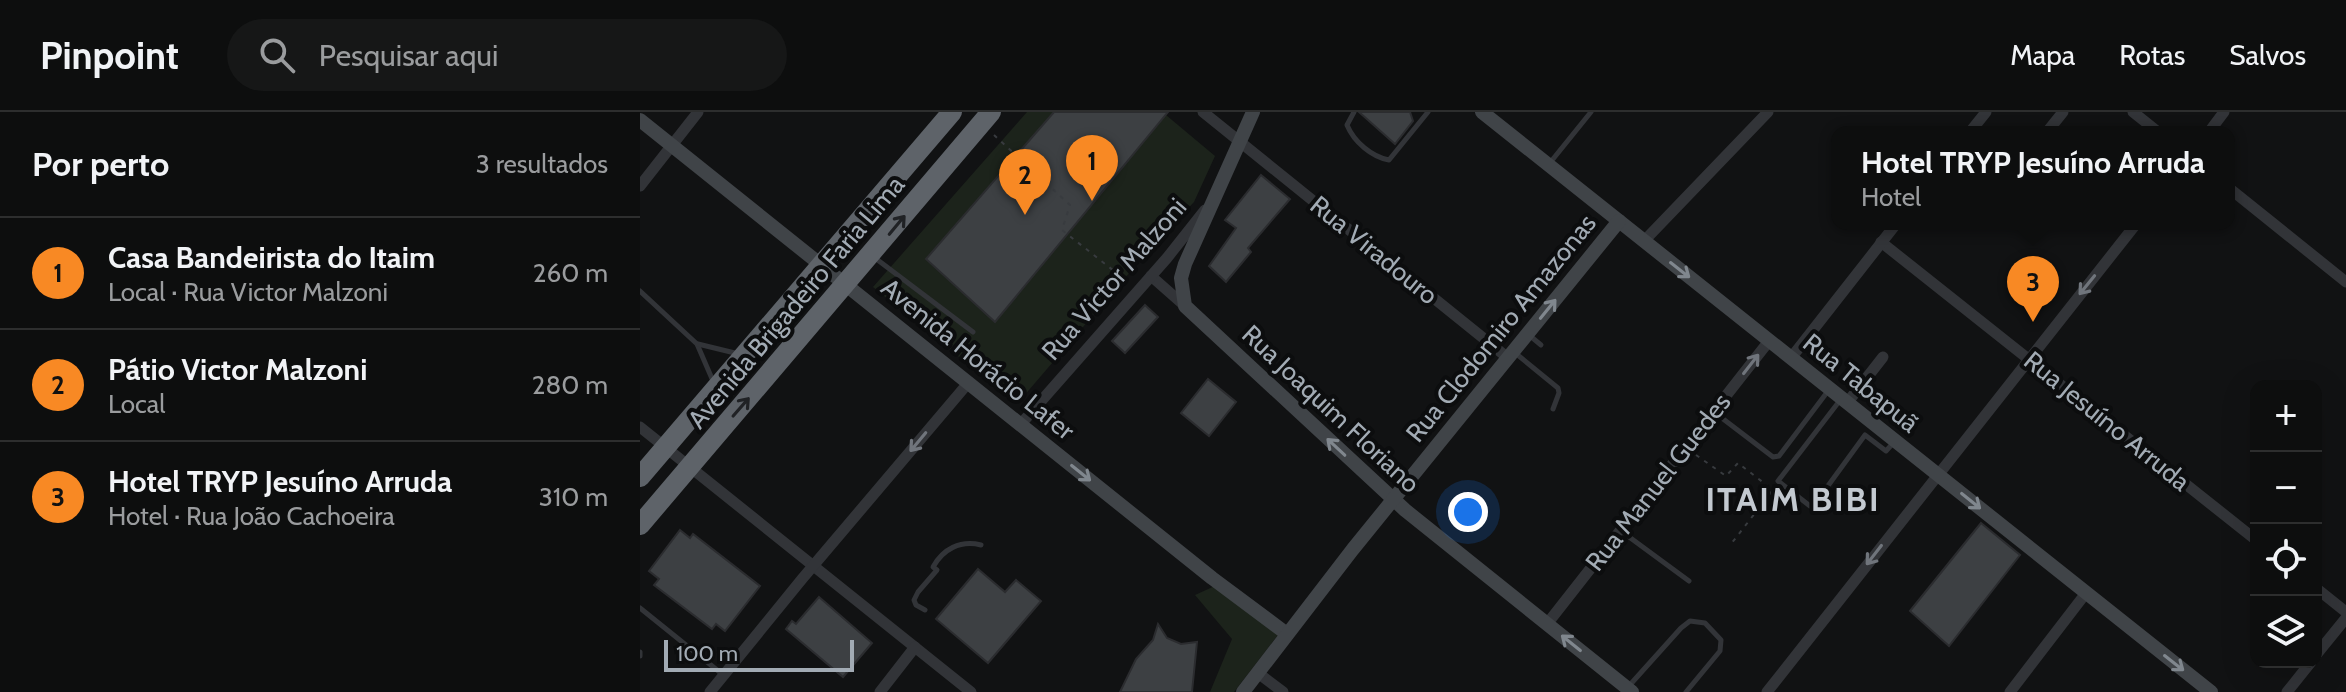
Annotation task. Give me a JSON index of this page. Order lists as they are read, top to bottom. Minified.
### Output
{"streets":{"highway":["Avenida Brigadeiro Faria Lima"],"street":["Rua Viradouro","Rua Victor Malzoni","Rua Clodomiro Amazonas","Avenida Horácio Lafer","Rua Tabapuã","Rua Joaquim Floriano","Rua Jesuíno Arruda","Rua Manuel Guedes"]},"crossings":[["Rua Viradouro","Rua Victor Malzoni"],["Rua Viradouro","Rua Clodomiro Amazonas"],["Rua Victor Malzoni","Avenida Horácio Lafer"],["Rua Victor Malzoni","Rua Joaquim Floriano"],["Avenida Brigadeiro Faria Lima","Avenida Horácio Lafer"],["Rua Clodomiro Amazonas","Avenida Horácio Lafer"],["Rua Clodomiro Amazonas","Rua Tabapuã"],["Rua Clodomiro Amazonas","Rua Joaquim Floriano"],["Rua Tabapuã","Rua Manuel Guedes"],["Rua Joaquim Floriano","Rua Manuel Guedes"]],"one_way":["Avenida Horácio Lafer","Rua Tabapuã","Rua Joaquim Floriano"],"districts":["ITAIM BIBI"],"scale_bar":"100 m","page":{"header":"Pinpoint","search":"Pesquisar aqui","nav":["Mapa","Rotas","Salvos"],"heading":["Por perto","3 resultados"],"popup":["Hotel TRYP Jesuíno Arruda","Hotel"],"pins":["1","2","3"],"list":[{"mark":"1","name":"Casa Bandeirista do Itaim","note":"Local · Rua Victor Malzoni","value":"260 m"},{"mark":"2","name":"Pátio Victor Malzoni","note":"Local","value":"280 m"},{"mark":"3","name":"Hotel TRYP Jesuíno Arruda","note":"Hotel · Rua João Cachoeira","value":"310 m"}],"map_buttons":["+","−"],"scale":"100 m"}}
